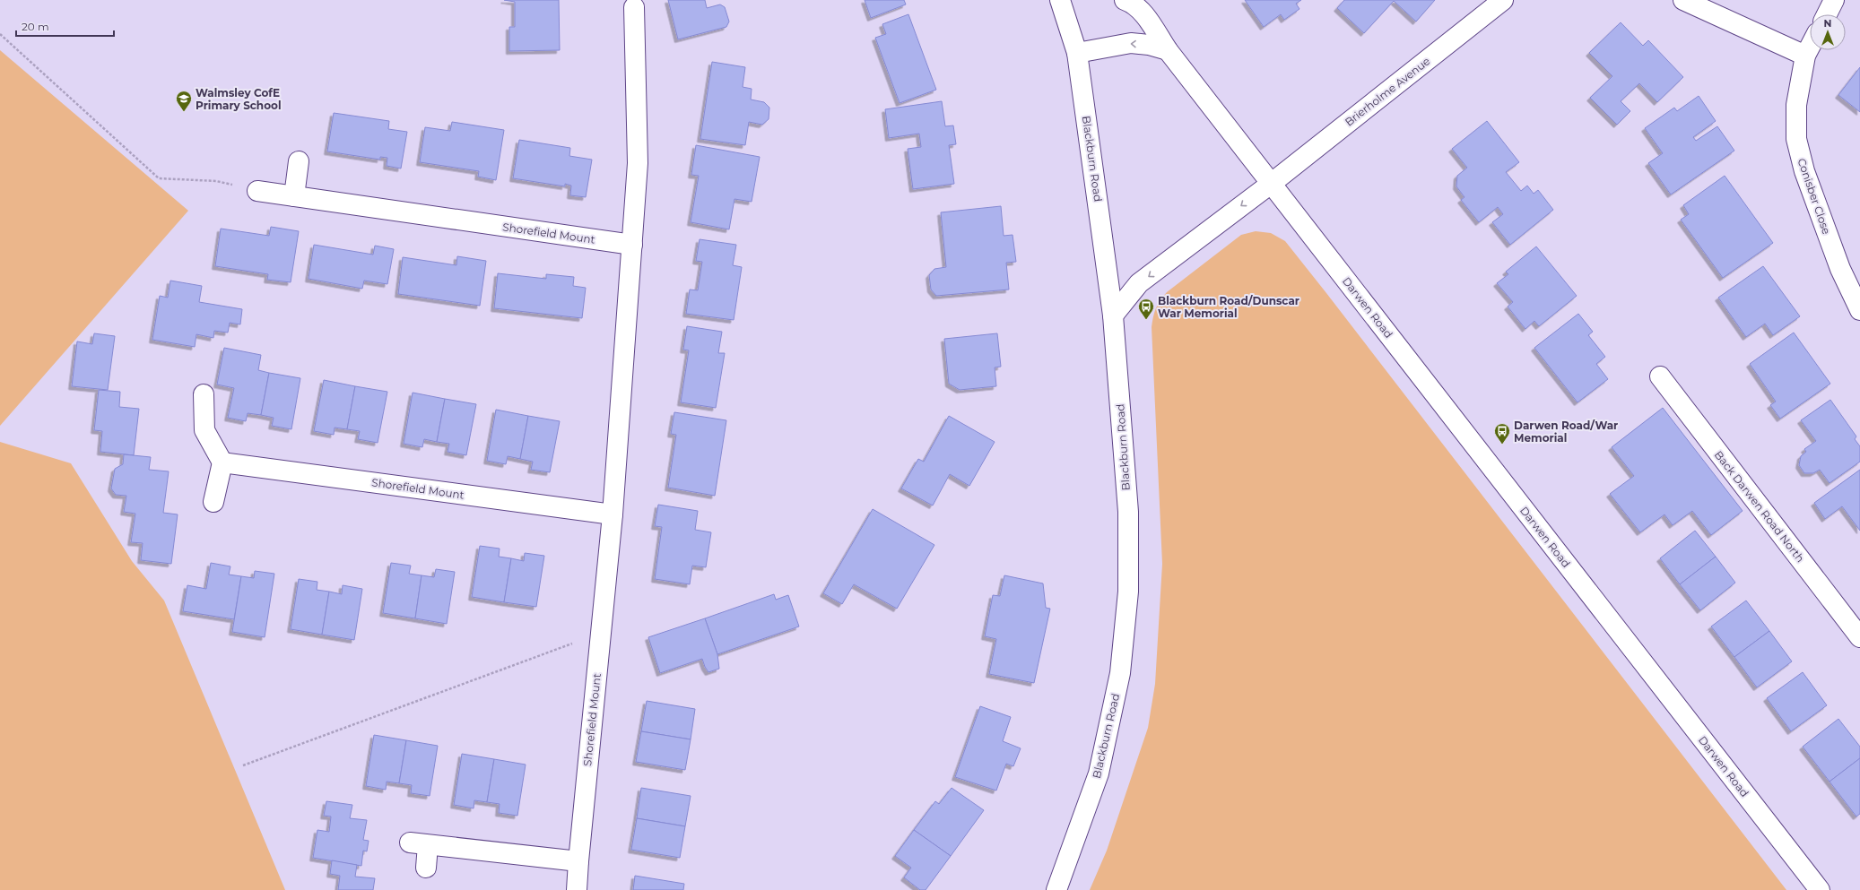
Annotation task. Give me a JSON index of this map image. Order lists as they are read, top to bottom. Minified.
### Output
{"streets":{"main road":["Brierholme Avenue","Blackburn Road","Conisber Close","Shorefield Mount","Darwen Road","Back Darwen Road North"]},"crossings":[["Brierholme Avenue","Darwen Road"]],"places":{"school or university":["Walmsley CofE Primary School"],"bus stop":["Blackburn Road/Dunscar War Memorial","Darwen Road/War Memorial"]},"scale_bar":"20 m","north":"top"}
